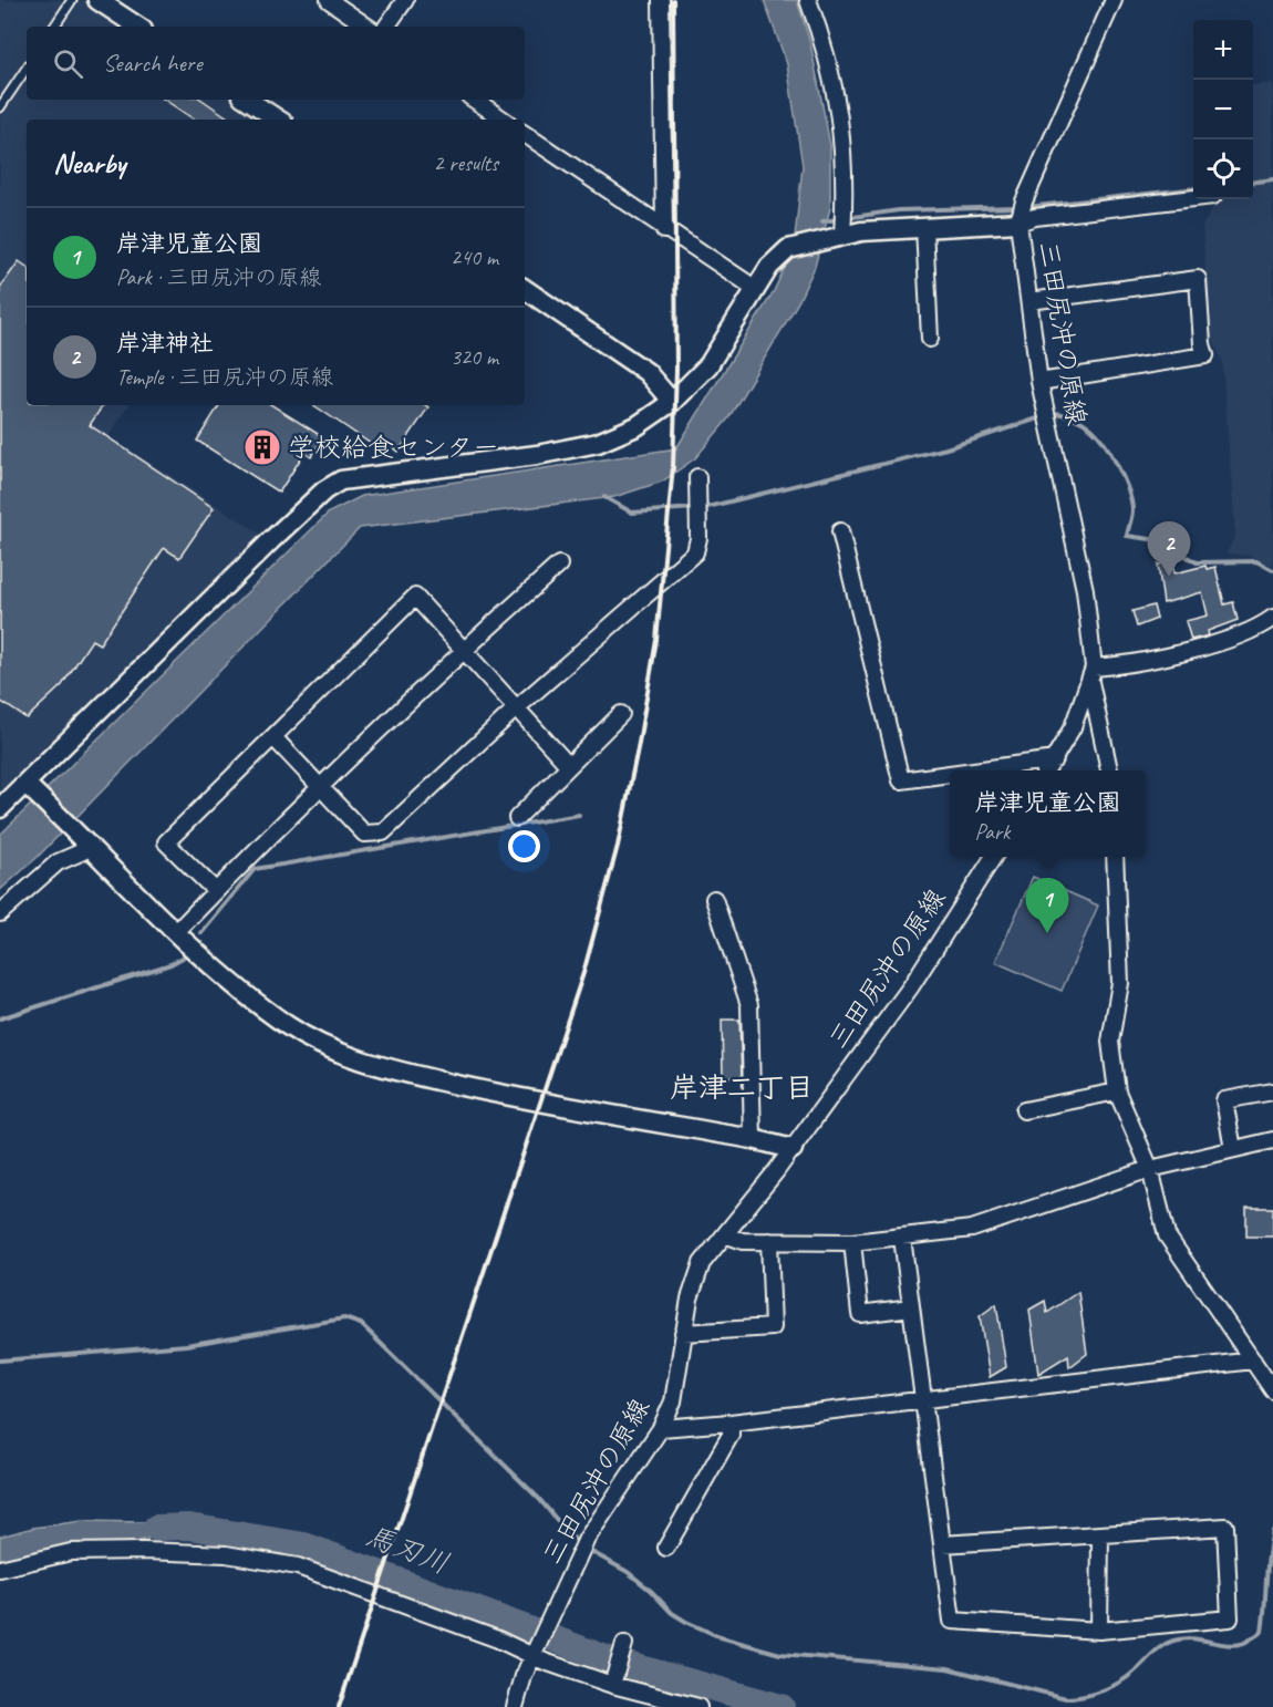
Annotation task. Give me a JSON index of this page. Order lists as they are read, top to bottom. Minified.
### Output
{"streets":{"street":["三田尻沖の原線"]},"districts":["岸津二丁目"],"water":["馬刃川"],"places":{"building":["学校給食センター"]},"page":{"map_buttons":["+","−"],"search":"Search here","heading":["Nearby","2 results"],"list":[{"mark":"1","name":"岸津児童公園","note":"Park · 三田尻沖の原線","value":"240 m"},{"mark":"2","name":"岸津神社","note":"Temple · 三田尻沖の原線","value":"320 m"}],"pins":["2","1"],"popup":["岸津児童公園","Park"]}}
